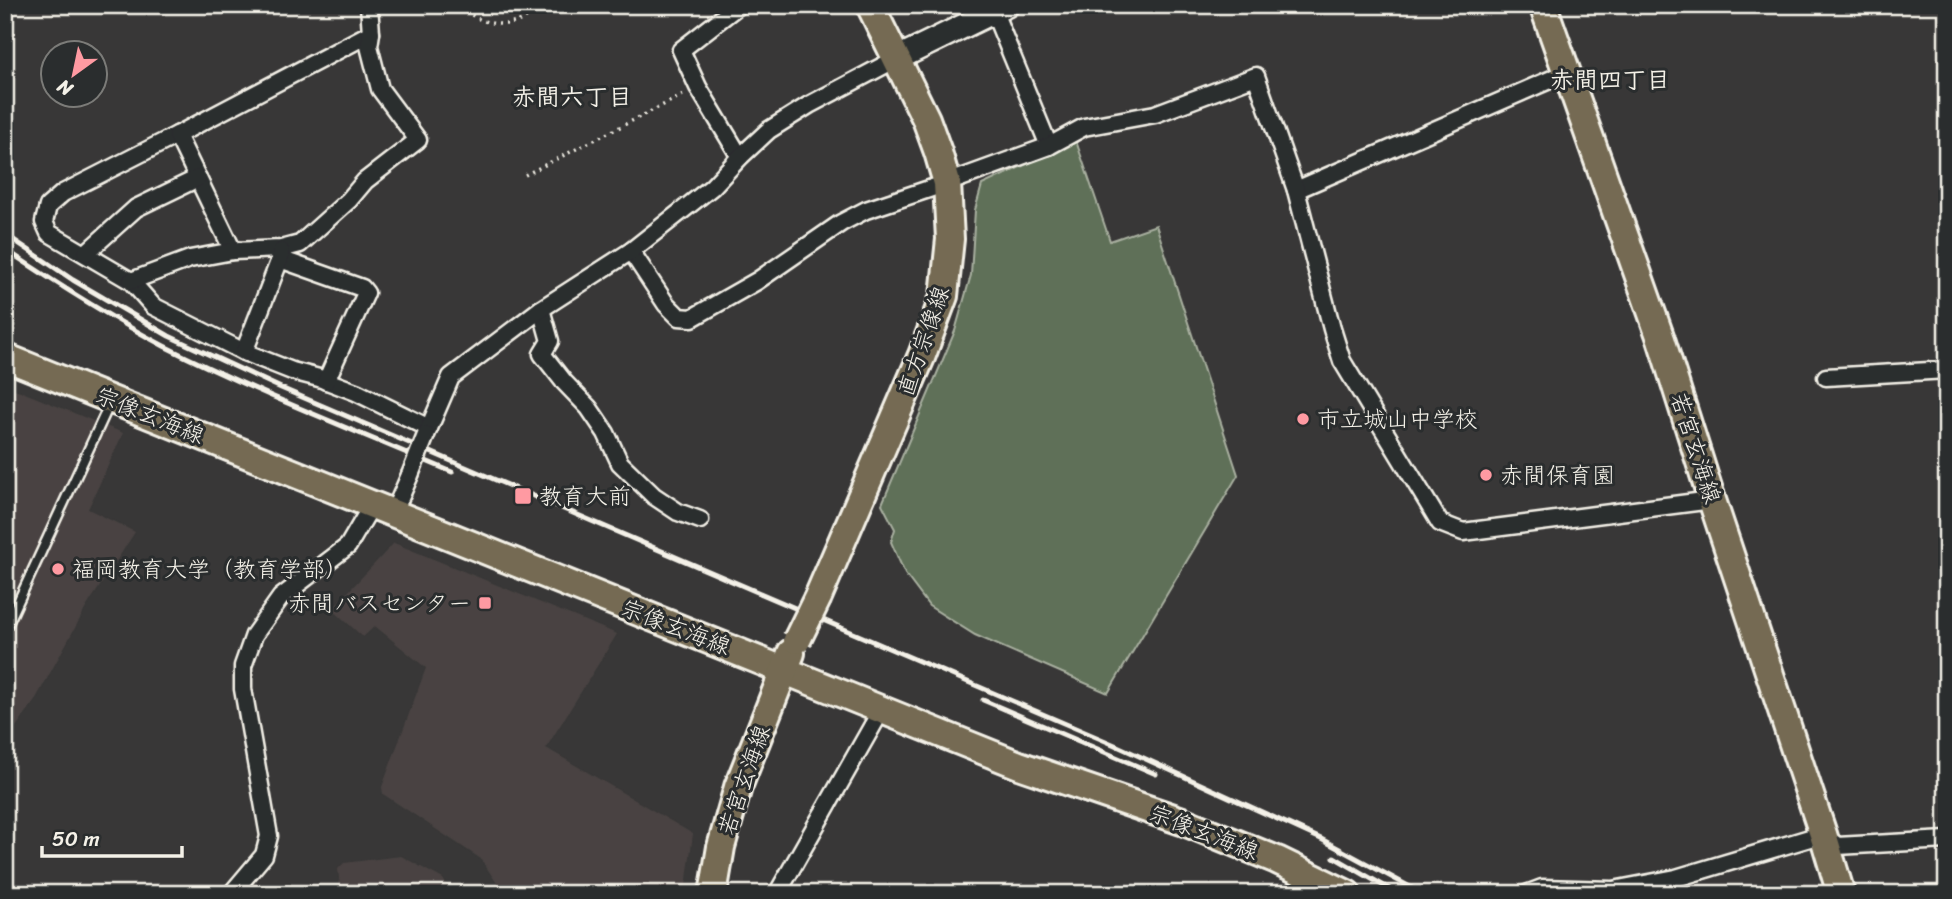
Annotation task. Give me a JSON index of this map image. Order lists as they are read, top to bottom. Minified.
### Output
{"streets":{"main road":["直方宗像線","宗像玄海線","若宮玄海線"]},"crossings":[["直方宗像線","宗像玄海線"],["直方宗像線","若宮玄海線"],["宗像玄海線","若宮玄海線"]],"districts":["赤間四丁目","赤間六丁目"],"places":{"other":["市立城山中学校","赤間保育園","福岡教育大学（教育学部）"],"transit":["教育大前","赤間バスセンター"]},"scale_bar":"50 m","north":"bottom left"}
